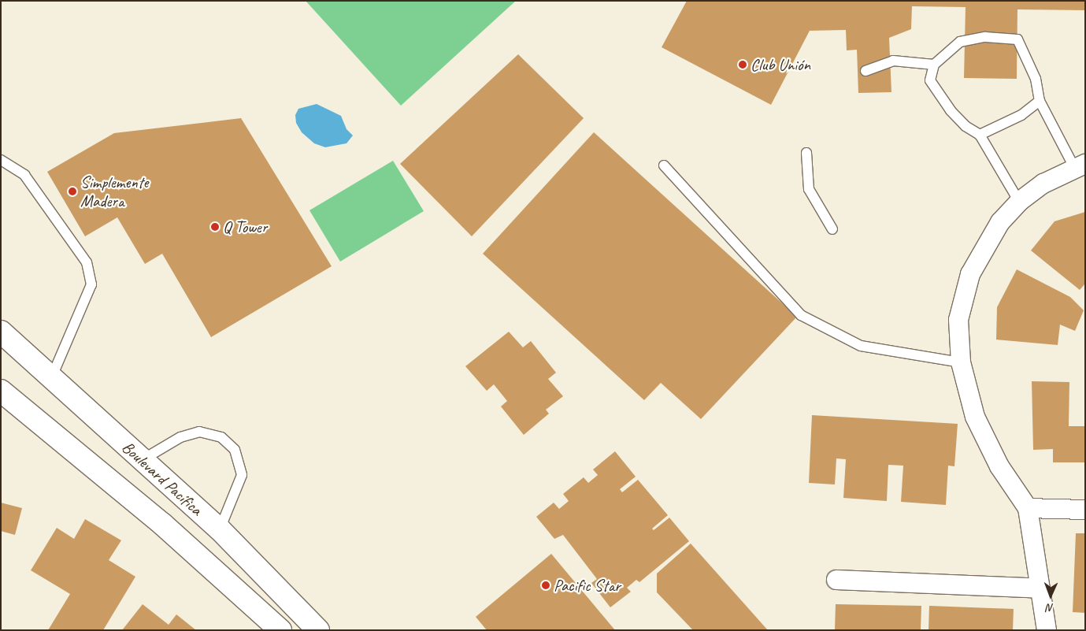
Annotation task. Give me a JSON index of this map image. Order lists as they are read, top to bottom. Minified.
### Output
{"streets":{"street":["Boulevard Pacífica"]},"places":["Club Unión","Simplemente Madera","Q Tower","Pacific Star"],"north":"bottom"}
